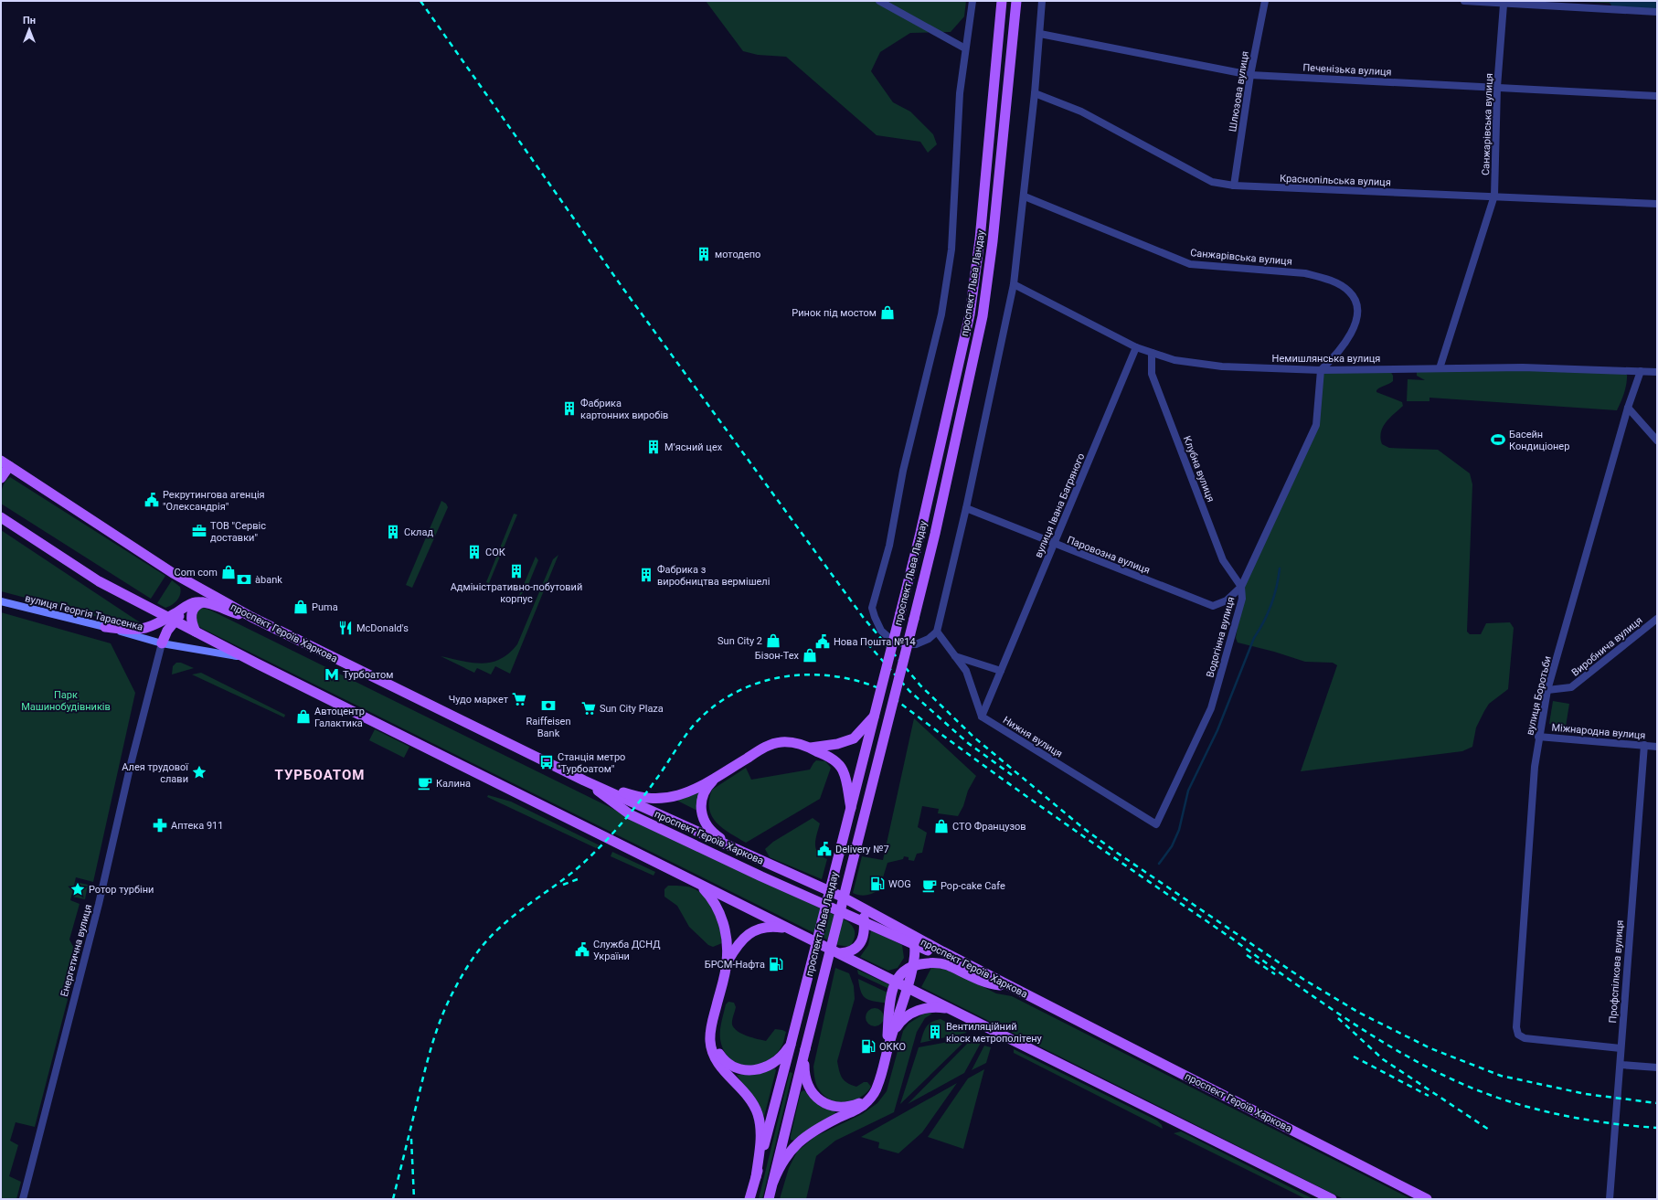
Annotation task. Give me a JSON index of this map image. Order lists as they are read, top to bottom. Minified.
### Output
{"streets":{"main road":["проспект Льва Ландау","вулиця Георгія Тарасенка","проспект Героїв Харкова"],"street":["Печенізька вулиця","Шлюзова вулиця","Санжарівська вулиця","Краснопільська вулиця","Немишлянська вулиця","Клубна вулиця","вулиця Івана Багряного","Паровозна вулиця","Водогінна вулиця","Виробнича вулиця","вулиця Боротьби","Міжнародна вулиця","Нижня вулиця","Енергетична вулиця","Профспілкова вулиця"]},"crossings":[["Печенізька вулиця","Шлюзова вулиця"],["Печенізька вулиця","Санжарівська вулиця"],["Шлюзова вулиця","Краснопільська вулиця"],["Санжарівська вулиця","Краснопільська вулиця"],["Санжарівська вулиця","Немишлянська вулиця"],["Санжарівська вулиця","Водогінна вулиця"],["Немишлянська вулиця","Клубна вулиця"],["Немишлянська вулиця","вулиця Івана Багряного"],["Немишлянська вулиця","Водогінна вулиця"],["Немишлянська вулиця","вулиця Боротьби"],["Клубна вулиця","Паровозна вулиця"],["Клубна вулиця","Водогінна вулиця"],["вулиця Івана Багряного","Паровозна вулиця"],["вулиця Івана Багряного","Нижня вулиця"],["Паровозна вулиця","Водогінна вулиця"],["вулиця Георгія Тарасенка","Енергетична вулиця"],["Водогінна вулиця","Нижня вулиця"],["Виробнича вулиця","вулиця Боротьби"],["вулиця Боротьби","Міжнародна вулиця"],["вулиця Боротьби","Профспілкова вулиця"],["Міжнародна вулиця","Профспілкова вулиця"]],"districts":["ТУРБОАТОМ"],"parks":["Парк Машинобудівників"],"places":{"building":["мотодепо","Фабрика картонних виробів","М’ясний цех","Склад","СОК","Адміністративно-побутовий корпус","Фабрика з виробництва вермішелі","Вентиляційний кіоск метрополітену"],"shop":["Ринок під мостом","Com com","Puma","Sun City 2","Бізон-Тех","Автоцентр Галактика","СТО Французов"],"sports":["Басейн Кондиціонер"],"public building":["Рекрутингова агенція \"Олександрія\"","Нова Пошта №14","Delivery №7","Служба ДСНД України"],"office":["ТОВ \"Сервіс доставки\""],"bank":["àbank","Raiffeisen Bank"],"restaurant":["McDonald's"],"metro station":["Турбоатом"],"supermarket":["Чудо маркет","Sun City Plaza"],"bus stop":["Станція метро \"Турбоатом\""],"place":["Алея трудової слави","Ротор турбіни"],"cafe":["Калина","Pop-cake Cafe"],"pharmacy":["Аптека 911"],"fuel station":["WOG","БРСМ-Нафта","ОККО"]},"north":"top"}
